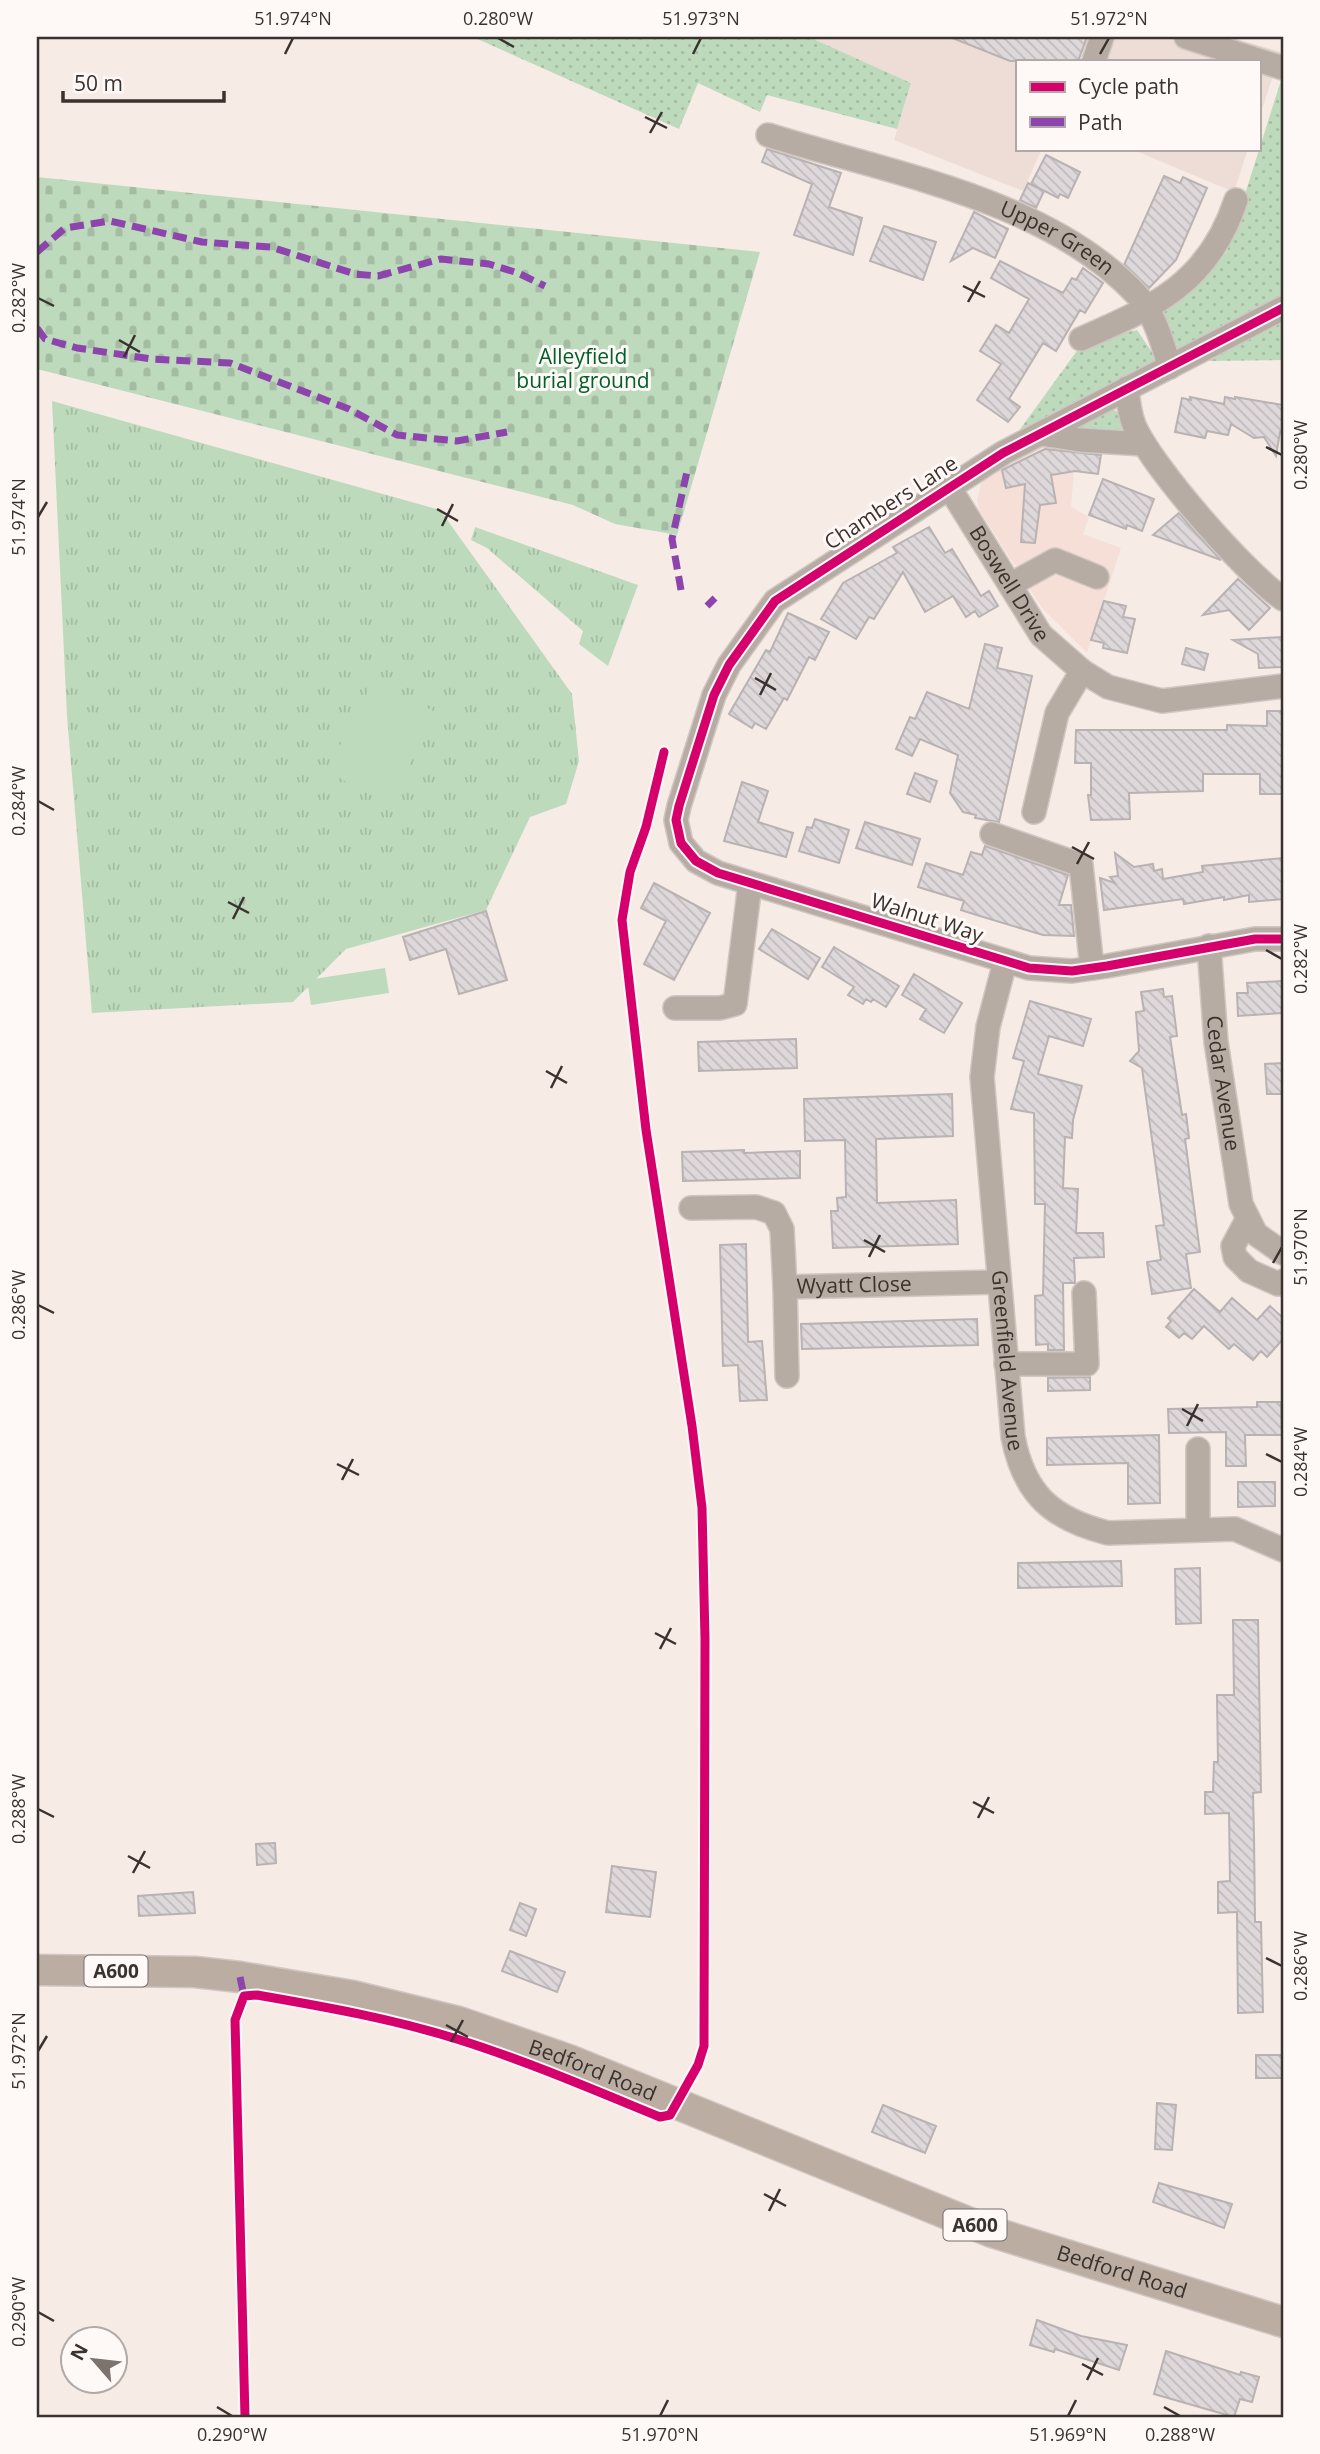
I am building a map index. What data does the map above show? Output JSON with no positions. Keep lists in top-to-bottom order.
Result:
{
  "streets": {
    "main road": ["A600", "Bedford Road"],
    "street": [
      "Upper Green",
      "Chambers Lane",
      "Boswell Drive",
      "Walnut Way",
      "Cedar Avenue",
      "Wyatt Close",
      "Greenfield Avenue"
    ]
  },
  "crossings": [
    ["Upper Green", "Chambers Lane"],
    ["Chambers Lane", "Boswell Drive"],
    ["Chambers Lane", "Walnut Way"],
    ["Walnut Way", "Cedar Avenue"],
    ["Walnut Way", "Greenfield Avenue"],
    ["Wyatt Close", "Greenfield Avenue"]
  ],
  "parks": ["Alleyfield burial ground"],
  "legend": ["Cycle path", "Path"],
  "scale_bar": "50 m",
  "north": "top left",
  "coordinates": [
    "51.974°N",
    "0.280°W",
    "51.973°N",
    "51.972°N",
    "0.282°W",
    "0.284°W",
    "51.970°N",
    "0.286°W",
    "0.288°W",
    "0.290°W",
    "51.969°N"
  ]
}
